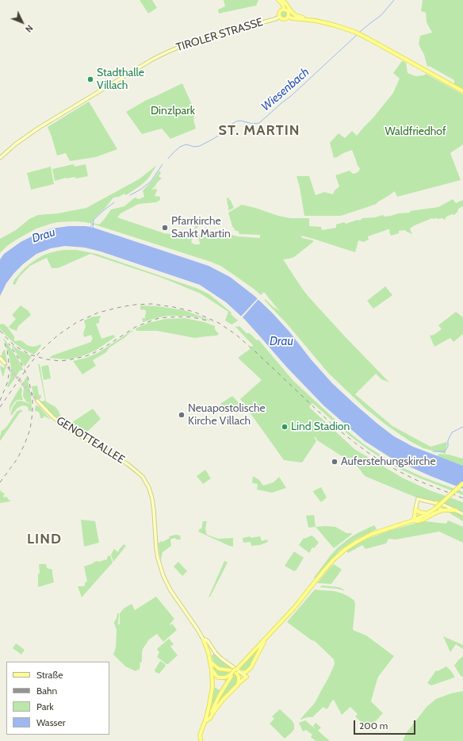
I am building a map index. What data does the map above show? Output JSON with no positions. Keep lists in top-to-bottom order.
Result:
{
  "streets": {
    "main road": ["TIROLER STRASSE", "GENOTTEALLEE"]
  },
  "districts": ["ST. MARTIN", "LIND"],
  "water": ["Wiesenbach", "Drau"],
  "parks": ["Dinzlpark", "Waldfriedhof"],
  "places": [
    "Stadthalle Villach",
    "Pfarrkirche Sankt Martin",
    "Neuapostolische Kirche Villach",
    "Lind Stadion",
    "Auferstehungskirche"
  ],
  "legend": [
    "Straße",
    "Bahn",
    "Park",
    "Wasser"
  ],
  "scale_bar": "200 m",
  "north": "bottom right"
}
